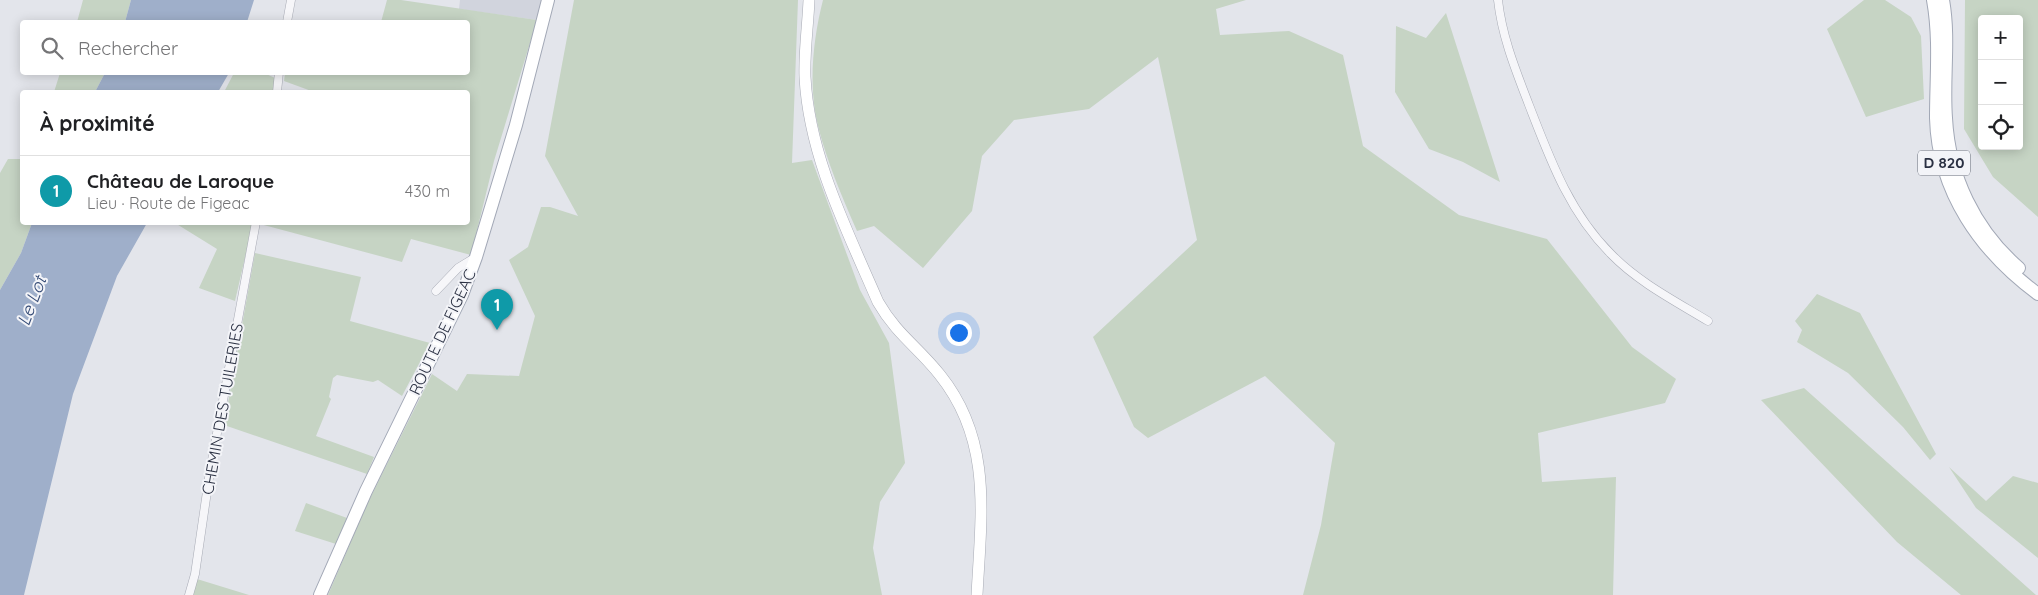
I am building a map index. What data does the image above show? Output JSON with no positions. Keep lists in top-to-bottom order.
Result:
{
  "streets": {
    "main road": ["D 820", "ROUTE DE FIGEAC"],
    "street": ["CHEMIN DES TUILERIES"]
  },
  "water": ["Le Lot"],
  "page": {
    "map_buttons": ["+", "−"],
    "search": "Rechercher",
    "heading": "À proximité",
    "list": [
      {
        "mark": "1",
        "name": "Château de Laroque",
        "note": "Lieu · Route de Figeac",
        "value": "430 m"
      }
    ],
    "pins": "1"
  }
}
